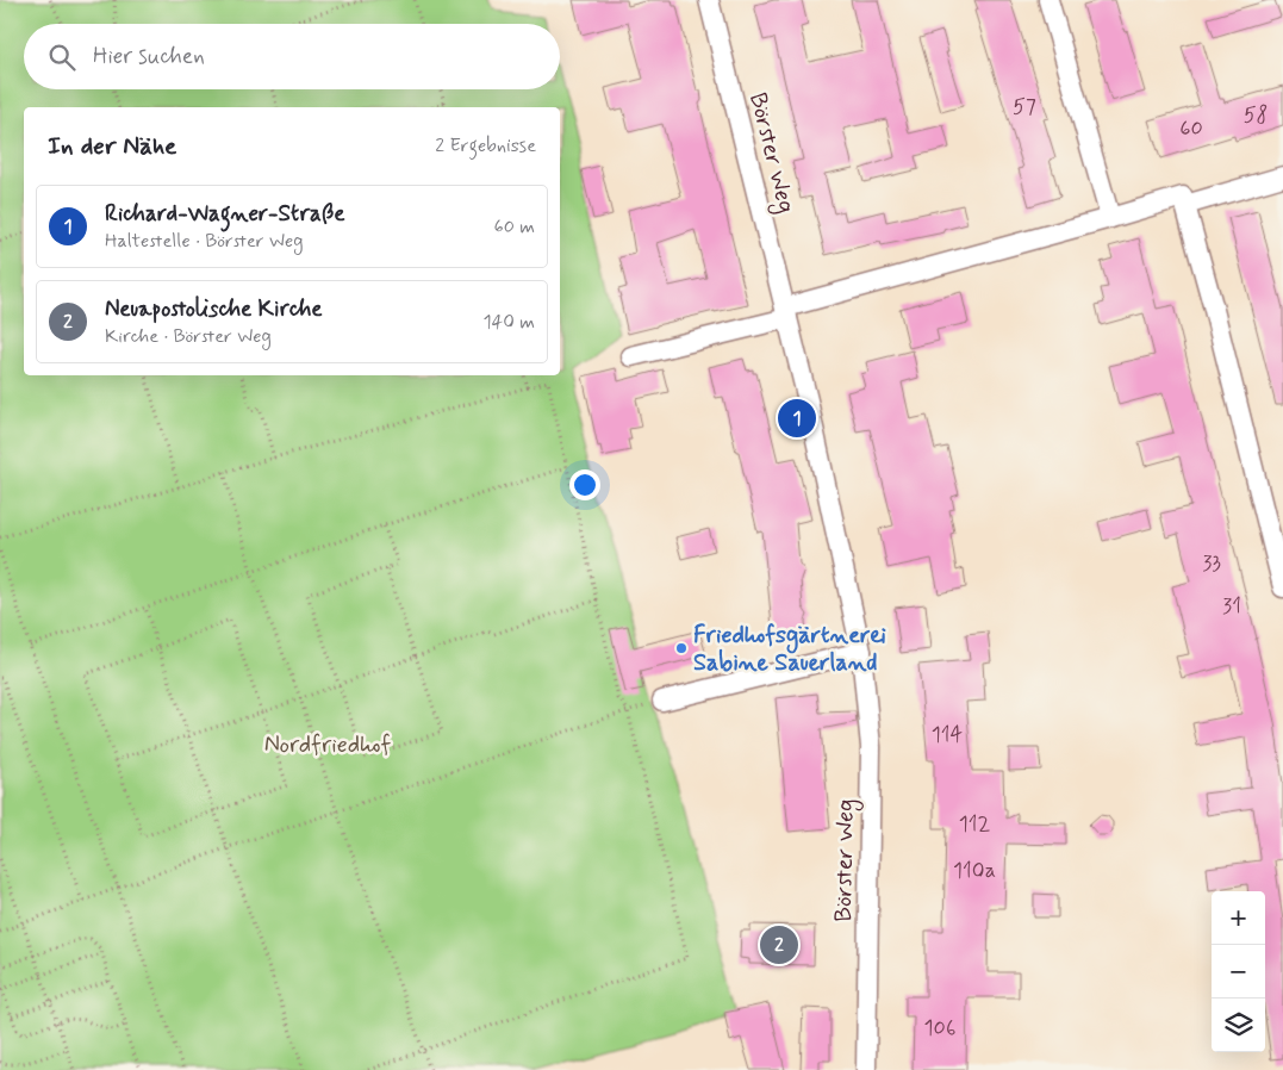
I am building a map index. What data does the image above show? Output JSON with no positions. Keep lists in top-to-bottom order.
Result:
{
  "streets": {
    "street": ["Börster Weg"]
  },
  "parks": ["Nordfriedhof"],
  "places": ["Friedhofsgärtnerei Sabine Sauerland"],
  "house_numbers": [
    "57",
    "58",
    "60",
    "33",
    "31",
    "114",
    "112",
    "110a",
    "106"
  ],
  "page": {
    "search": "Hier suchen",
    "heading": ["In der Nähe", "2 Ergebnisse"],
    "list": [
      {
        "mark": "1",
        "name": "Richard-Wagner-Straße",
        "note": "Haltestelle · Börster Weg",
        "value": "60 m"
      },
      {
        "mark": "2",
        "name": "Neuapostolische Kirche",
        "note": "Kirche · Börster Weg",
        "value": "140 m"
      }
    ],
    "pins": ["1", "2"],
    "map_buttons": ["+", "−"]
  }
}
